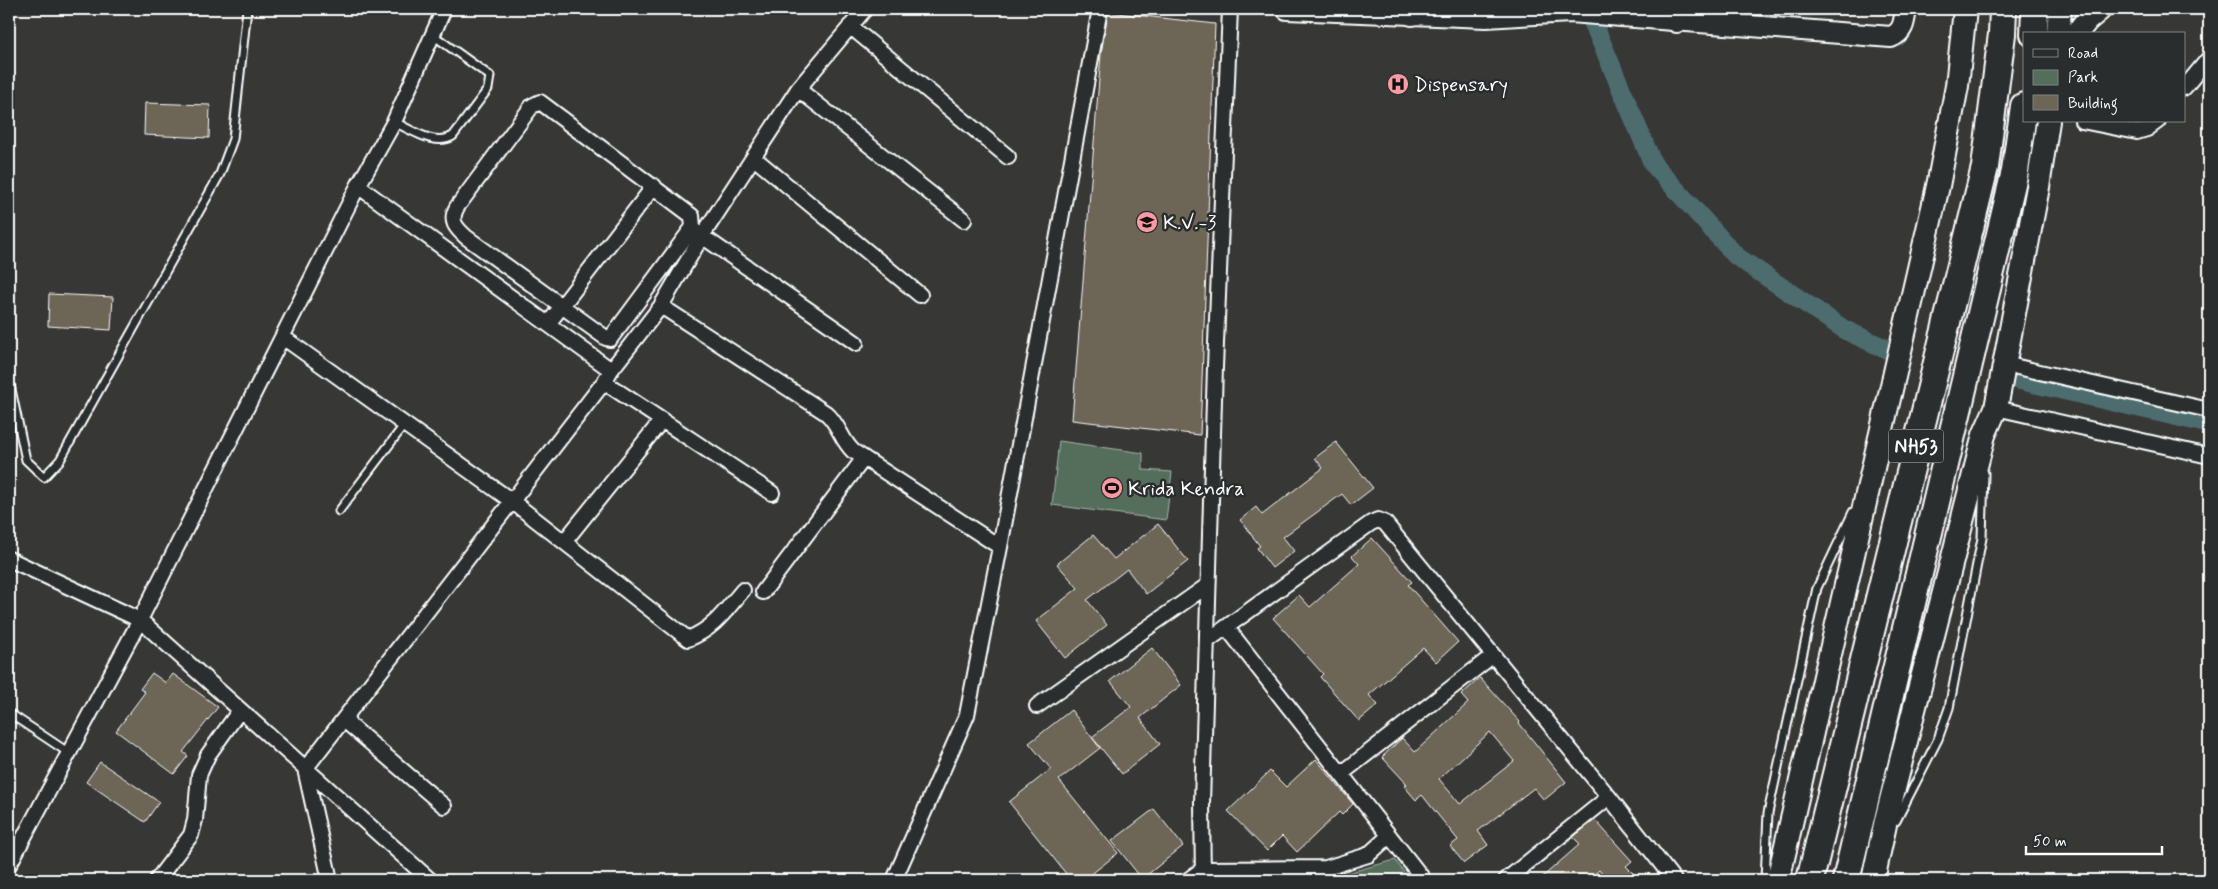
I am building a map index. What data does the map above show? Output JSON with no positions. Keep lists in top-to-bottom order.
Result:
{
  "streets": {
    "highway": ["NH53"]
  },
  "places": {
    "hospital": ["Dispensary"],
    "school or university": ["K.V.-3"],
    "sports": ["Krida Kendra"]
  },
  "legend": ["Road", "Park", "Building"],
  "scale_bar": "50 m"
}
